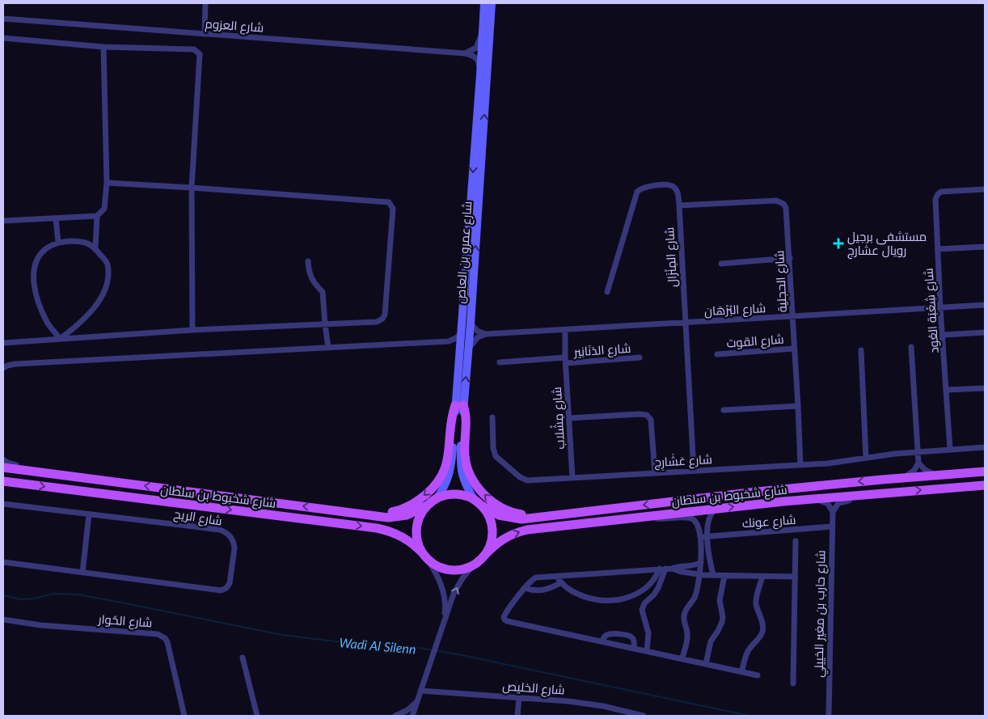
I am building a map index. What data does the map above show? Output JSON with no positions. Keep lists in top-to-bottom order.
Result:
{
  "streets": {
    "main road": ["شارع عمرو بن العاص", "شارع شخبوط بن سلطان"],
    "street": [
      "شارع العزوم",
      "شارع المِنْزَال",
      "شارع الحجلية",
      "شارع البُرْهَان",
      "شارع شِعْبَة العُود",
      "شارع القوت",
      "شارع الدَنَانِير",
      "شارع مِشْلاب",
      "شارع عَشَارِج",
      "شارع الريح",
      "شارع عونك",
      "شارع حارب بن مغير الخييلي",
      "شارع الحُوار",
      "شارع الخليص"
    ]
  },
  "crossings": [
    ["شارع عمرو بن العاص", "شارع شخبوط بن سلطان"],
    ["شارع المِنْزَال", "شارع الحجلية"],
    ["شارع المِنْزَال", "شارع البُرْهَان"],
    ["شارع المِنْزَال", "شارع عَشَارِج"],
    ["شارع الحجلية", "شارع البُرْهَان"],
    ["شارع الحجلية", "شارع القوت"],
    ["شارع الحجلية", "شارع عَشَارِج"],
    ["شارع البُرْهَان", "شارع شِعْبَة العُود"],
    ["شارع البُرْهَان", "شارع مِشْلاب"],
    ["شارع شِعْبَة العُود", "شارع عَشَارِج"],
    ["شارع الدَنَانِير", "شارع مِشْلاب"],
    ["شارع مِشْلاب", "شارع عَشَارِج"],
    ["شارع عونك", "شارع حارب بن مغير الخييلي"]
  ],
  "water": ["Wadi Al Silenn"],
  "places": {
    "health": ["مستشفى برجيل رويال عشارج"]
  }
}
